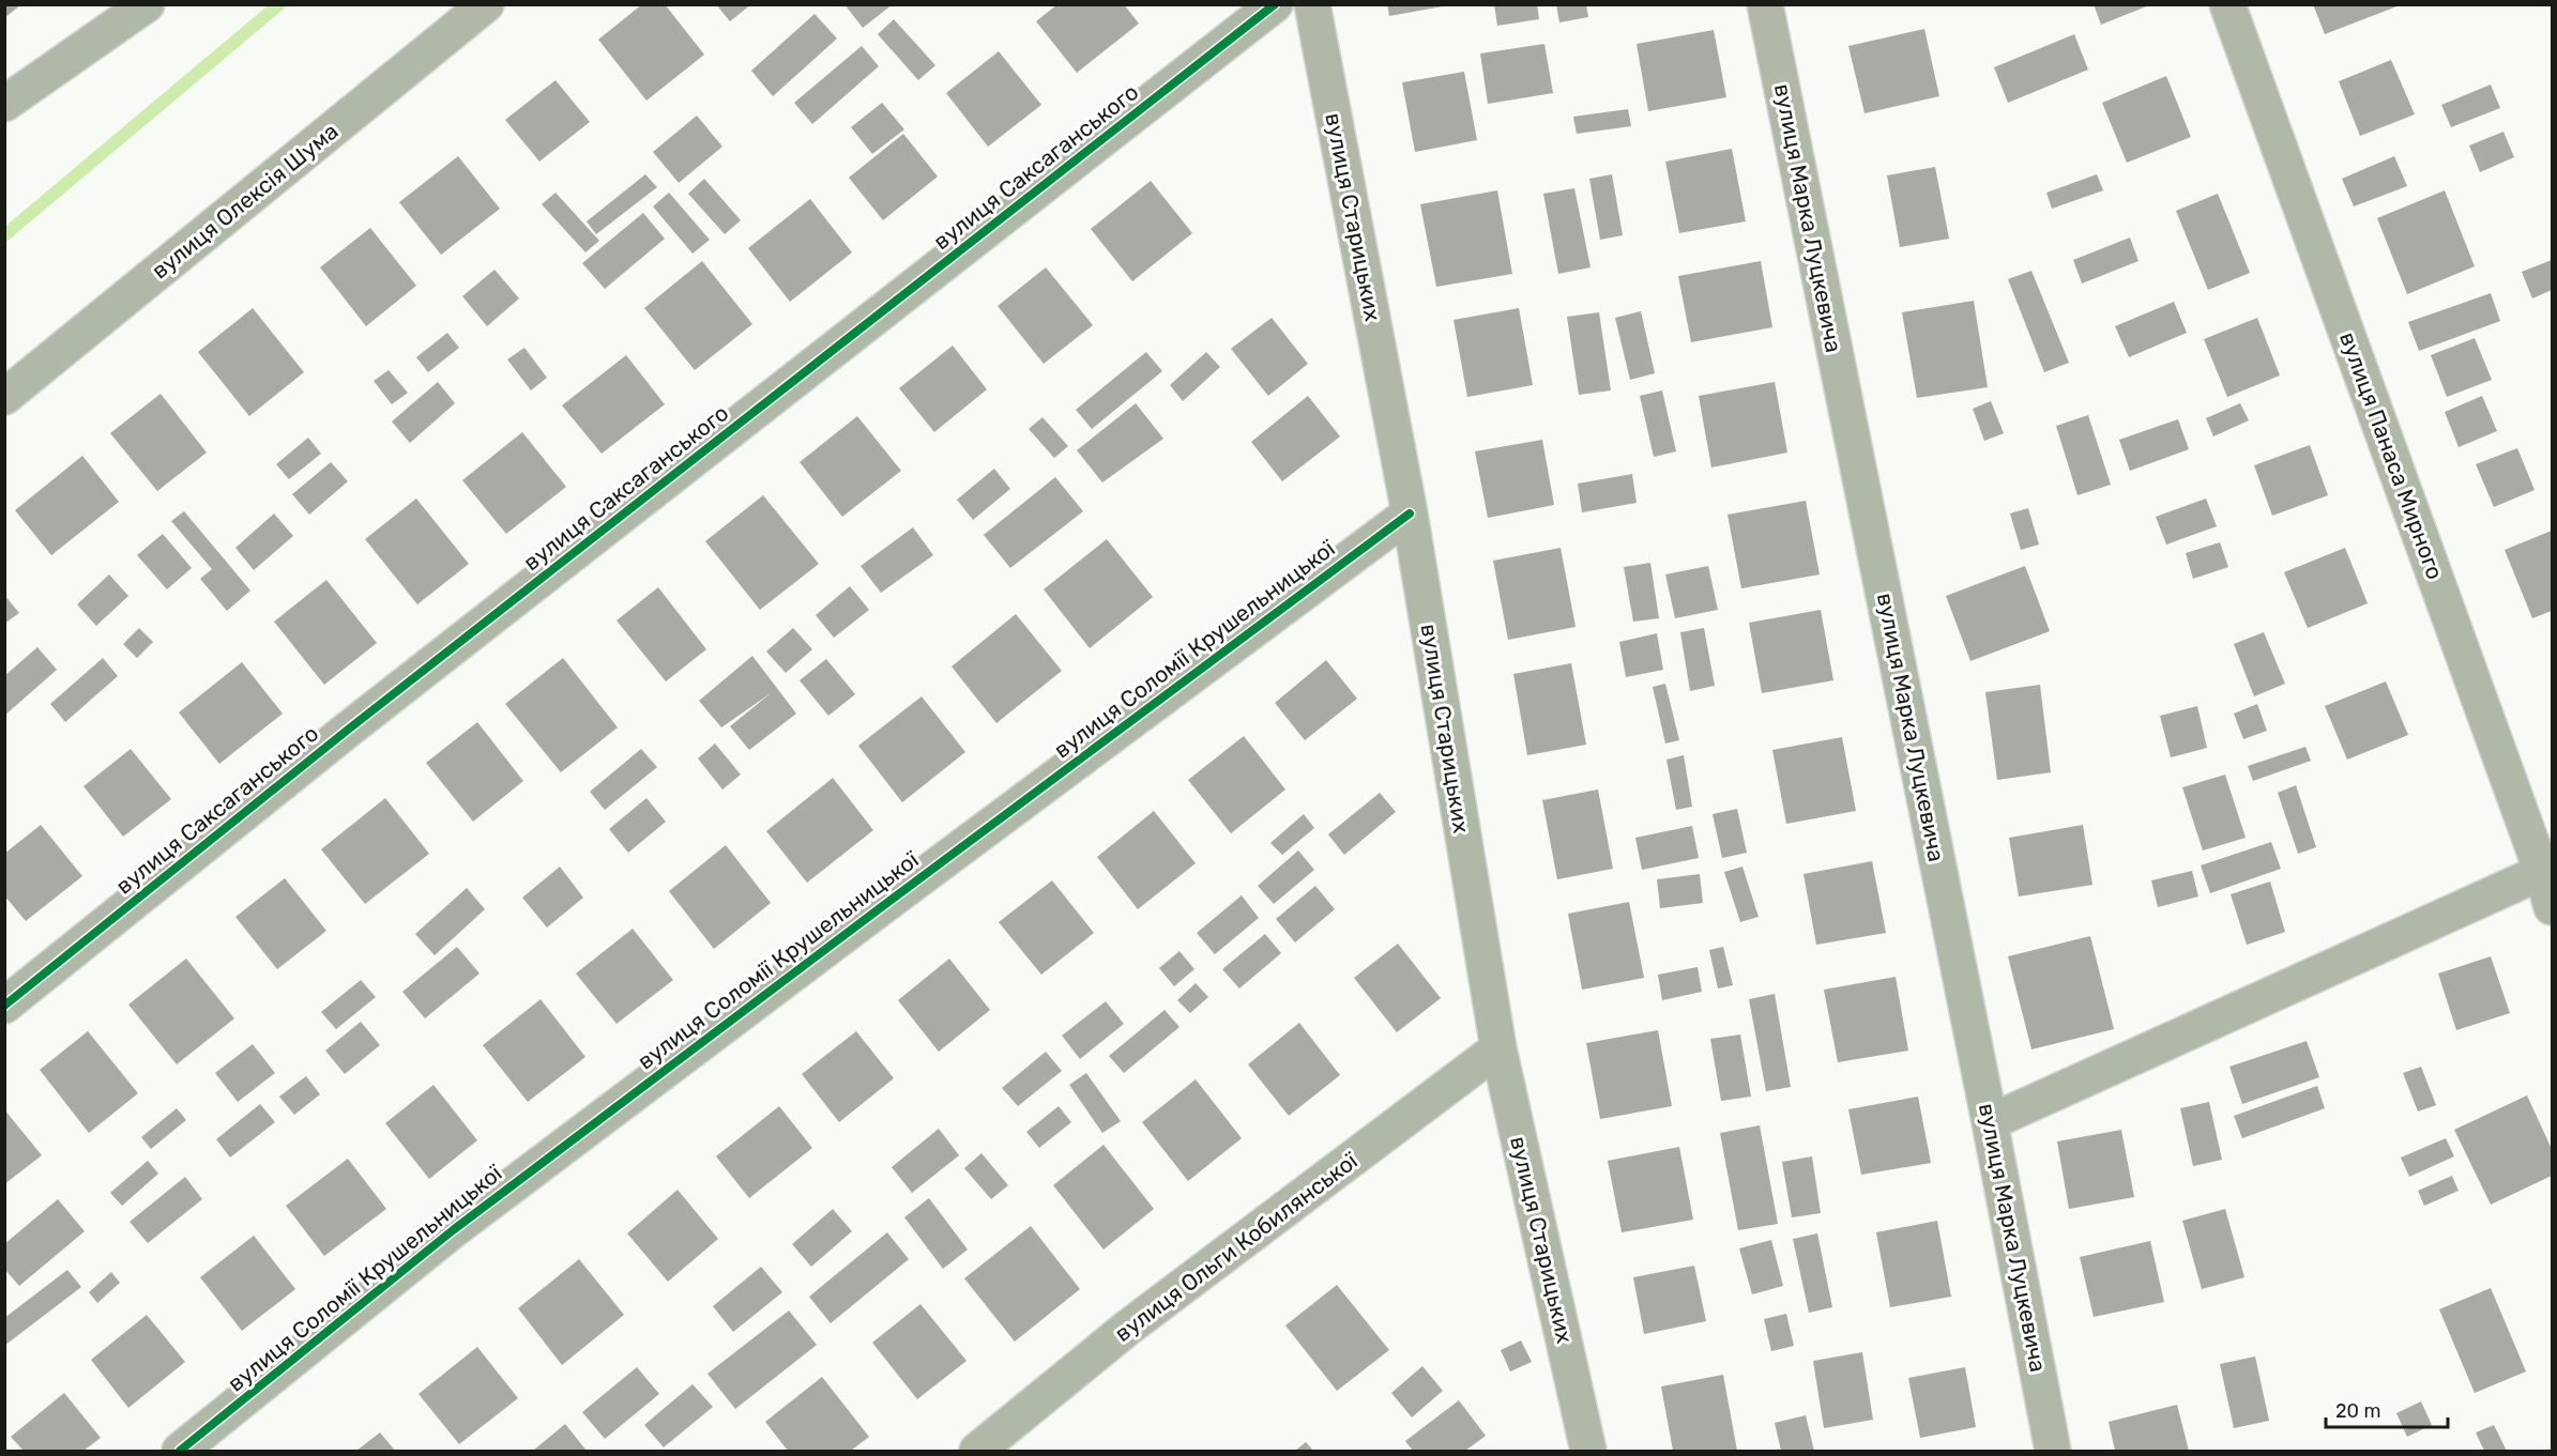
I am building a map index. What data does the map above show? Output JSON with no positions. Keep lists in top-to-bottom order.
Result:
{
  "streets": {
    "street": [
      "вулиця Саксаганського",
      "вулиця Олексія Шума",
      "вулиця Старицьких",
      "вулиця Марка Луцкевича",
      "вулиця Панаса Мирного",
      "вулиця Соломії Крушельницької",
      "вулиця Ольги Кобилянської"
    ]
  },
  "crossings": [
    ["вулиця Старицьких", "вулиця Соломії Крушельницької"],
    ["вулиця Старицьких", "вулиця Ольги Кобилянської"]
  ],
  "scale_bar": "20 m"
}
